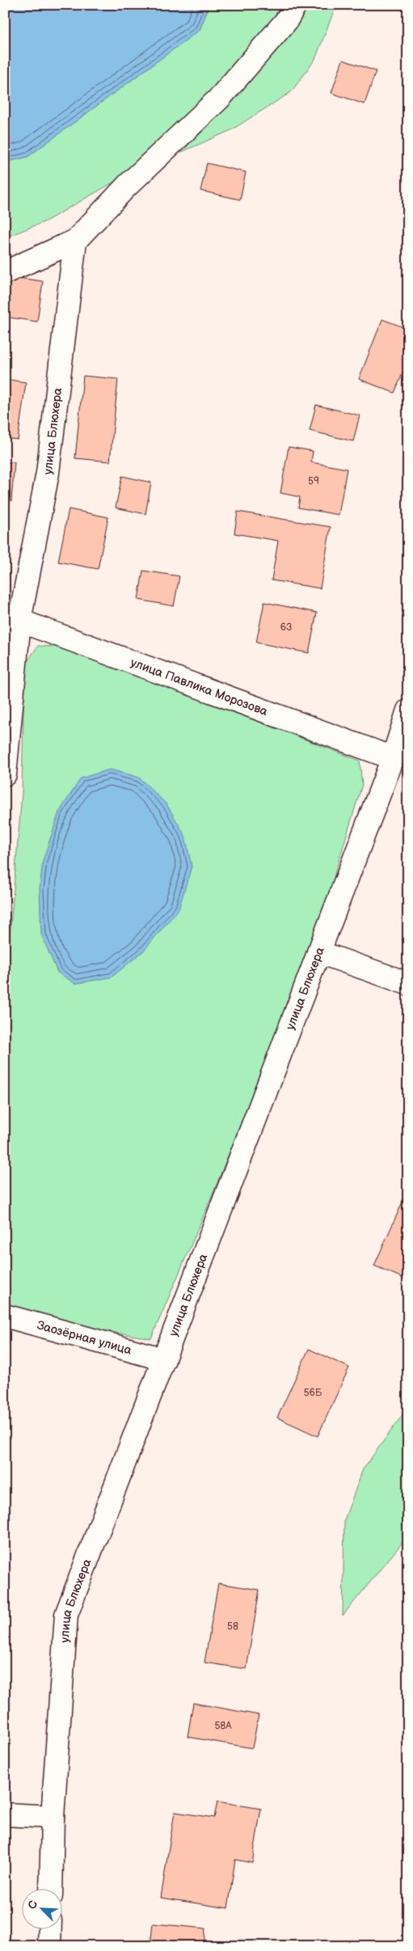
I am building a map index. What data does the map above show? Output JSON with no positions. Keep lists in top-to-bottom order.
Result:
{
  "streets": {
    "street": ["улица Блюхера", "улица Павлика Морозова", "Заозёрная улица"]
  },
  "crossings": [
    ["улица Блюхера", "улица Павлика Морозова"],
    ["улица Блюхера", "Заозёрная улица"]
  ],
  "house_numbers": [
    "59",
    "63",
    "56Б",
    "58",
    "58А"
  ],
  "north": "top left"
}
